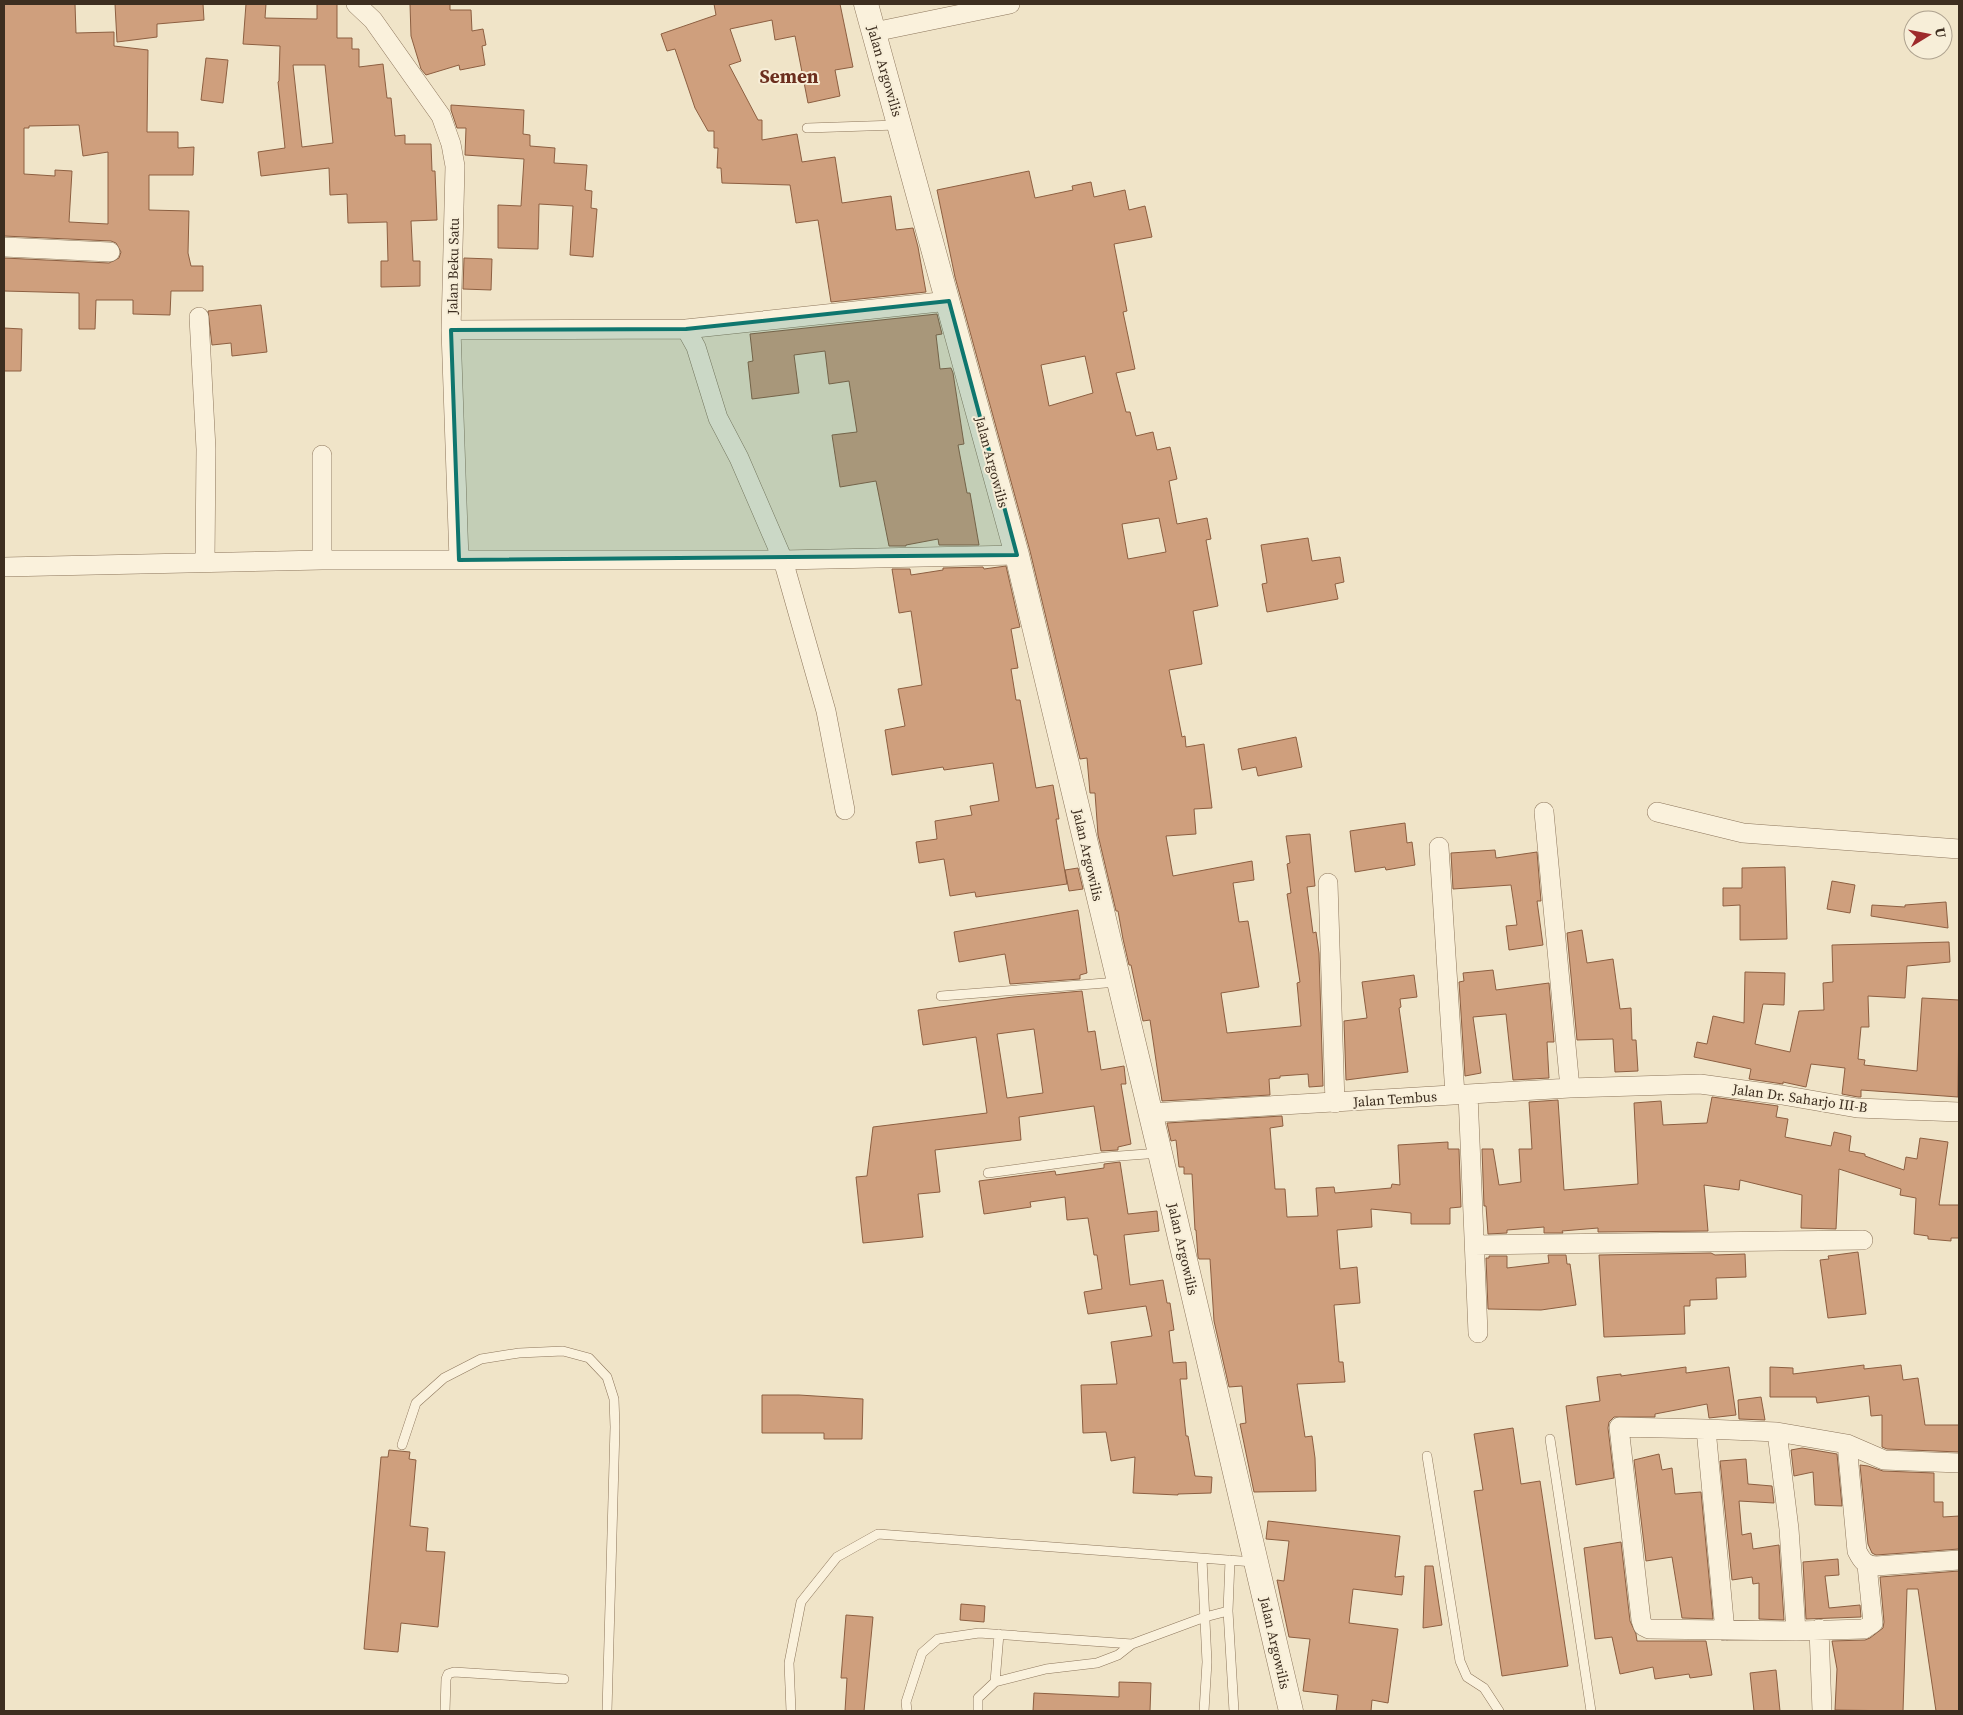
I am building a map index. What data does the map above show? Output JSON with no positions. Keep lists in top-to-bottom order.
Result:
{
  "streets": {
    "street": [
      "Jalan Argowilis",
      "Jalan Beku Satu",
      "Jalan Dr. Saharjo III-B",
      "Jalan Tembus"
    ]
  },
  "crossings": [
    ["Jalan Argowilis", "Jalan Tembus"],
    ["Jalan Dr. Saharjo III-B", "Jalan Tembus"]
  ],
  "districts": ["Semen"],
  "north": "right"
}
